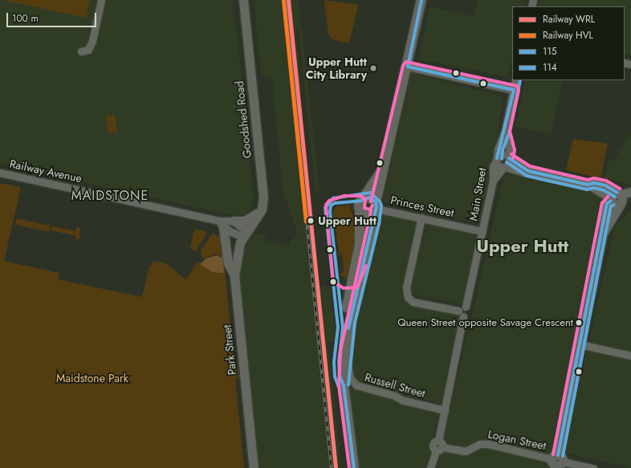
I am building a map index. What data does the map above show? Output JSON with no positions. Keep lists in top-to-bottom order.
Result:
{
  "streets": {
    "street": [
      "Goodshed Road",
      "Railway Avenue",
      "Main Street",
      "Princes Street",
      "Park Street",
      "Russell Street",
      "Logan Street"
    ]
  },
  "crossings": [
    ["Railway Avenue", "Park Street"],
    ["Main Street", "Princes Street"]
  ],
  "districts": ["MAIDSTONE", "Upper Hutt"],
  "parks": ["Maidstone Park"],
  "places": ["Upper Hutt City Library", "Upper Hutt", "Queen Street opposite Savage Crescent"],
  "lines": [
    "rail line WRL",
    "transit line 115",
    "rail line HVL",
    "transit line 114"
  ],
  "legend": [
    "Railway WRL",
    "Railway HVL",
    "115",
    "114"
  ],
  "scale_bar": "100 m"
}
